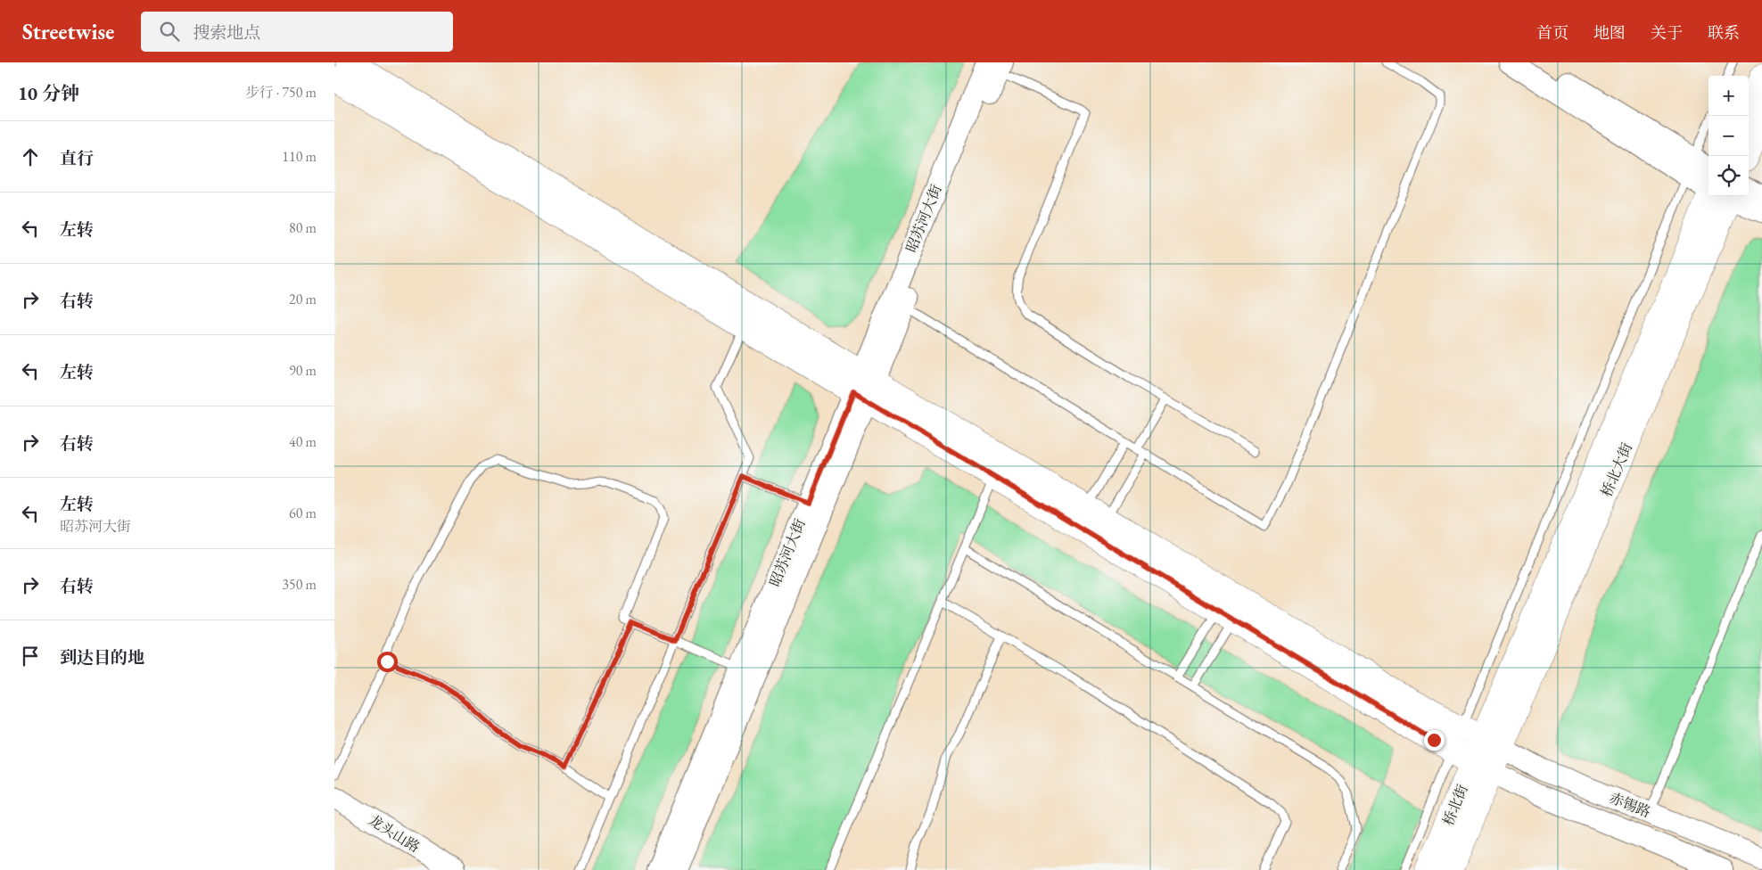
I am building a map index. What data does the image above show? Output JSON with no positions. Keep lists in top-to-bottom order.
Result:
{
  "streets": {
    "main road": ["桥北大街", "桥北街"],
    "street": ["昭苏河大街", "赤锡路", "龙头山路"]
  },
  "crossings": [
    ["桥北大街", "桥北街"],
    ["桥北大街", "赤锡路"],
    ["桥北街", "赤锡路"]
  ],
  "page": {
    "header": "Streetwise",
    "search": "搜索地点",
    "nav": [
      "首页",
      "地图",
      "关于",
      "联系"
    ],
    "heading": ["10 分钟", "步行 · 750 m"],
    "map_buttons": ["+", "−"],
    "list": [
      ["直行", "110 m"],
      ["左转", "80 m"],
      ["右转", "20 m"],
      ["左转", "90 m"],
      ["右转", "40 m"],
      ["左转", "昭苏河大街", "60 m"],
      ["右转", "350 m"],
      "到达目的地"
    ]
  }
}
